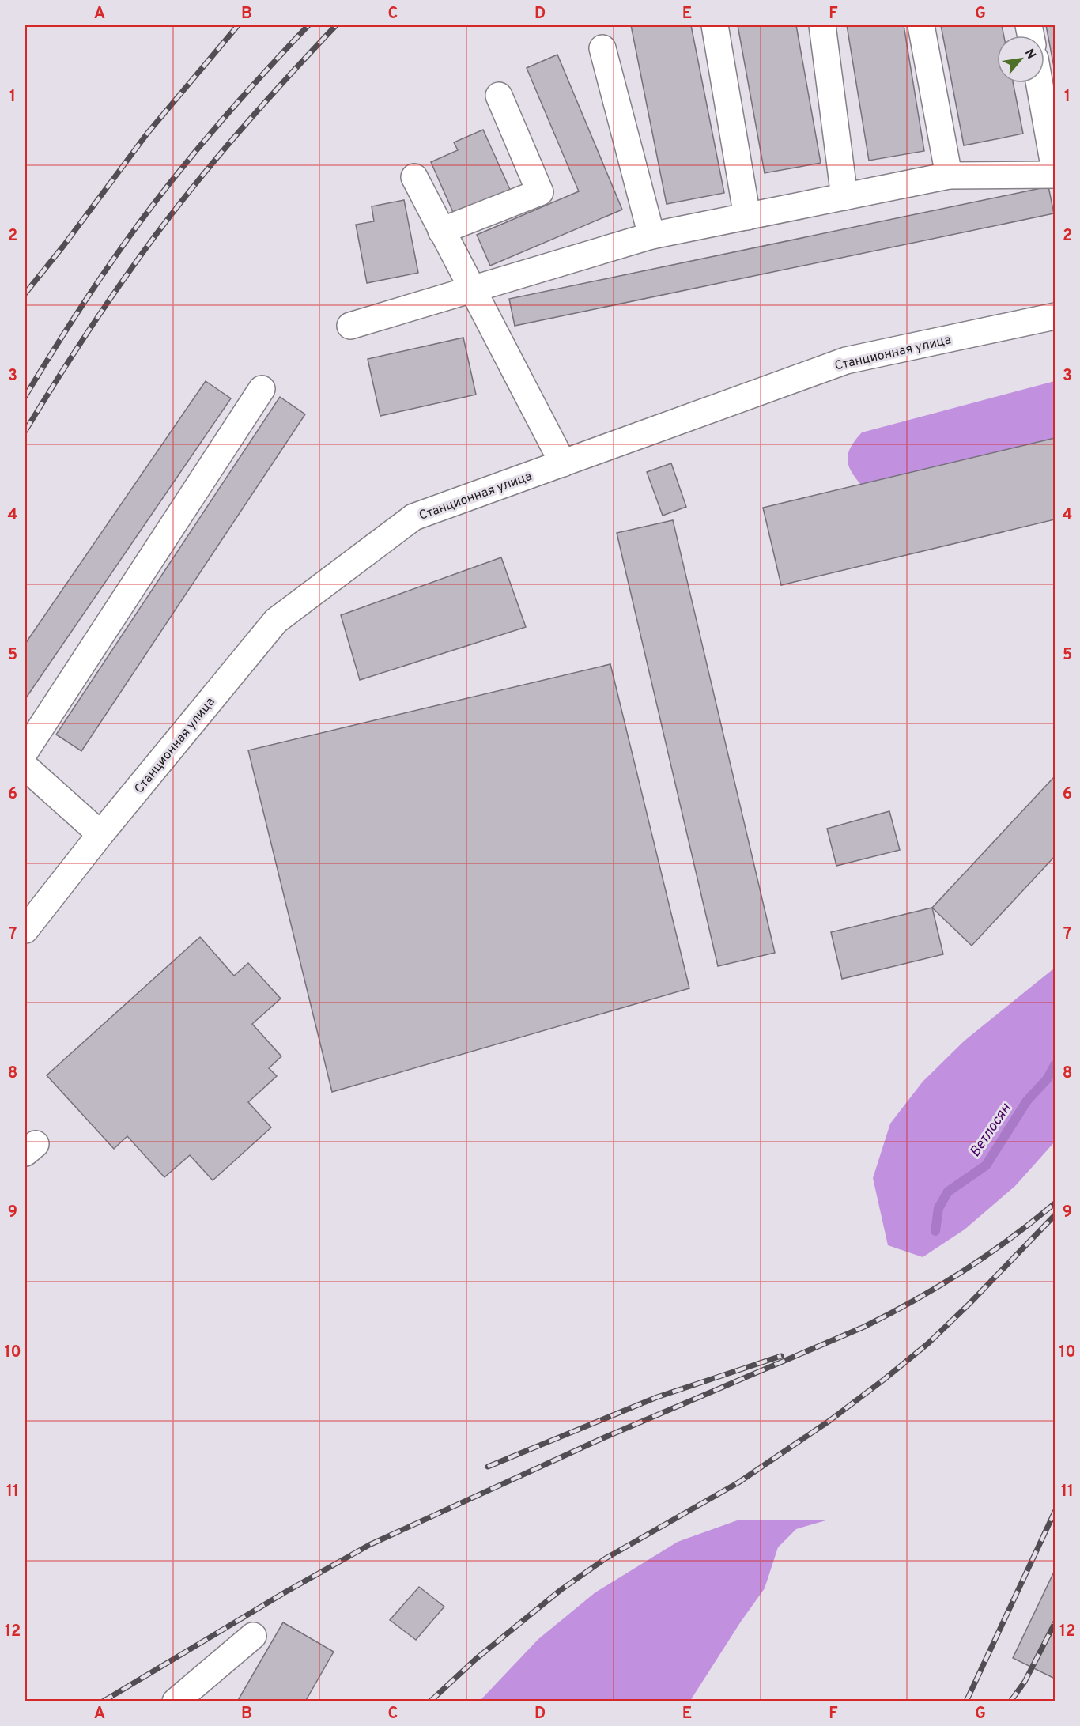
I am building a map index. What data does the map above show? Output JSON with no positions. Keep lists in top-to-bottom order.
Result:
{
  "streets": {
    "street": ["Станционная улица"]
  },
  "water": ["Ветлосян"],
  "north": "top right",
  "grid": {
    "columns": [
      "A",
      "B",
      "C",
      "D",
      "E",
      "F",
      "G"
    ],
    "rows": [
      "1",
      "2",
      "3",
      "4",
      "5",
      "6",
      "7",
      "8",
      "9",
      "10",
      "11",
      "12"
    ]
  }
}
